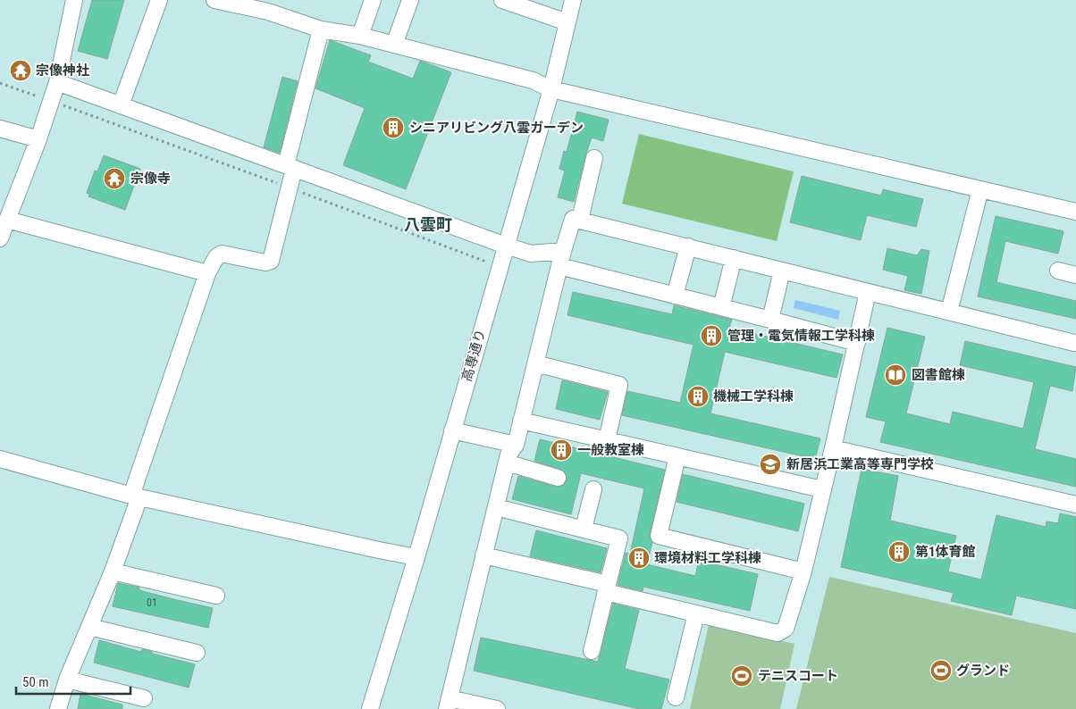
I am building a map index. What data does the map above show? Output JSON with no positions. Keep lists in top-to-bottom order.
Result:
{
  "streets": {
    "street": ["高専通り"]
  },
  "districts": ["八雲町"],
  "places": {
    "temple": ["宗像神社", "宗像寺"],
    "building": [
      "シニアリビング八雲ガーデン",
      "管理・電気情報工学科棟",
      "機械工学科棟",
      "一般教室棟",
      "第1体育館",
      "環境材料工学科棟"
    ],
    "library": ["図書館棟"],
    "school or university": ["新居浜工業高等専門学校"],
    "sports": ["グランド", "テニスコート"]
  },
  "house_numbers": ["01"],
  "scale_bar": "50 m"
}
